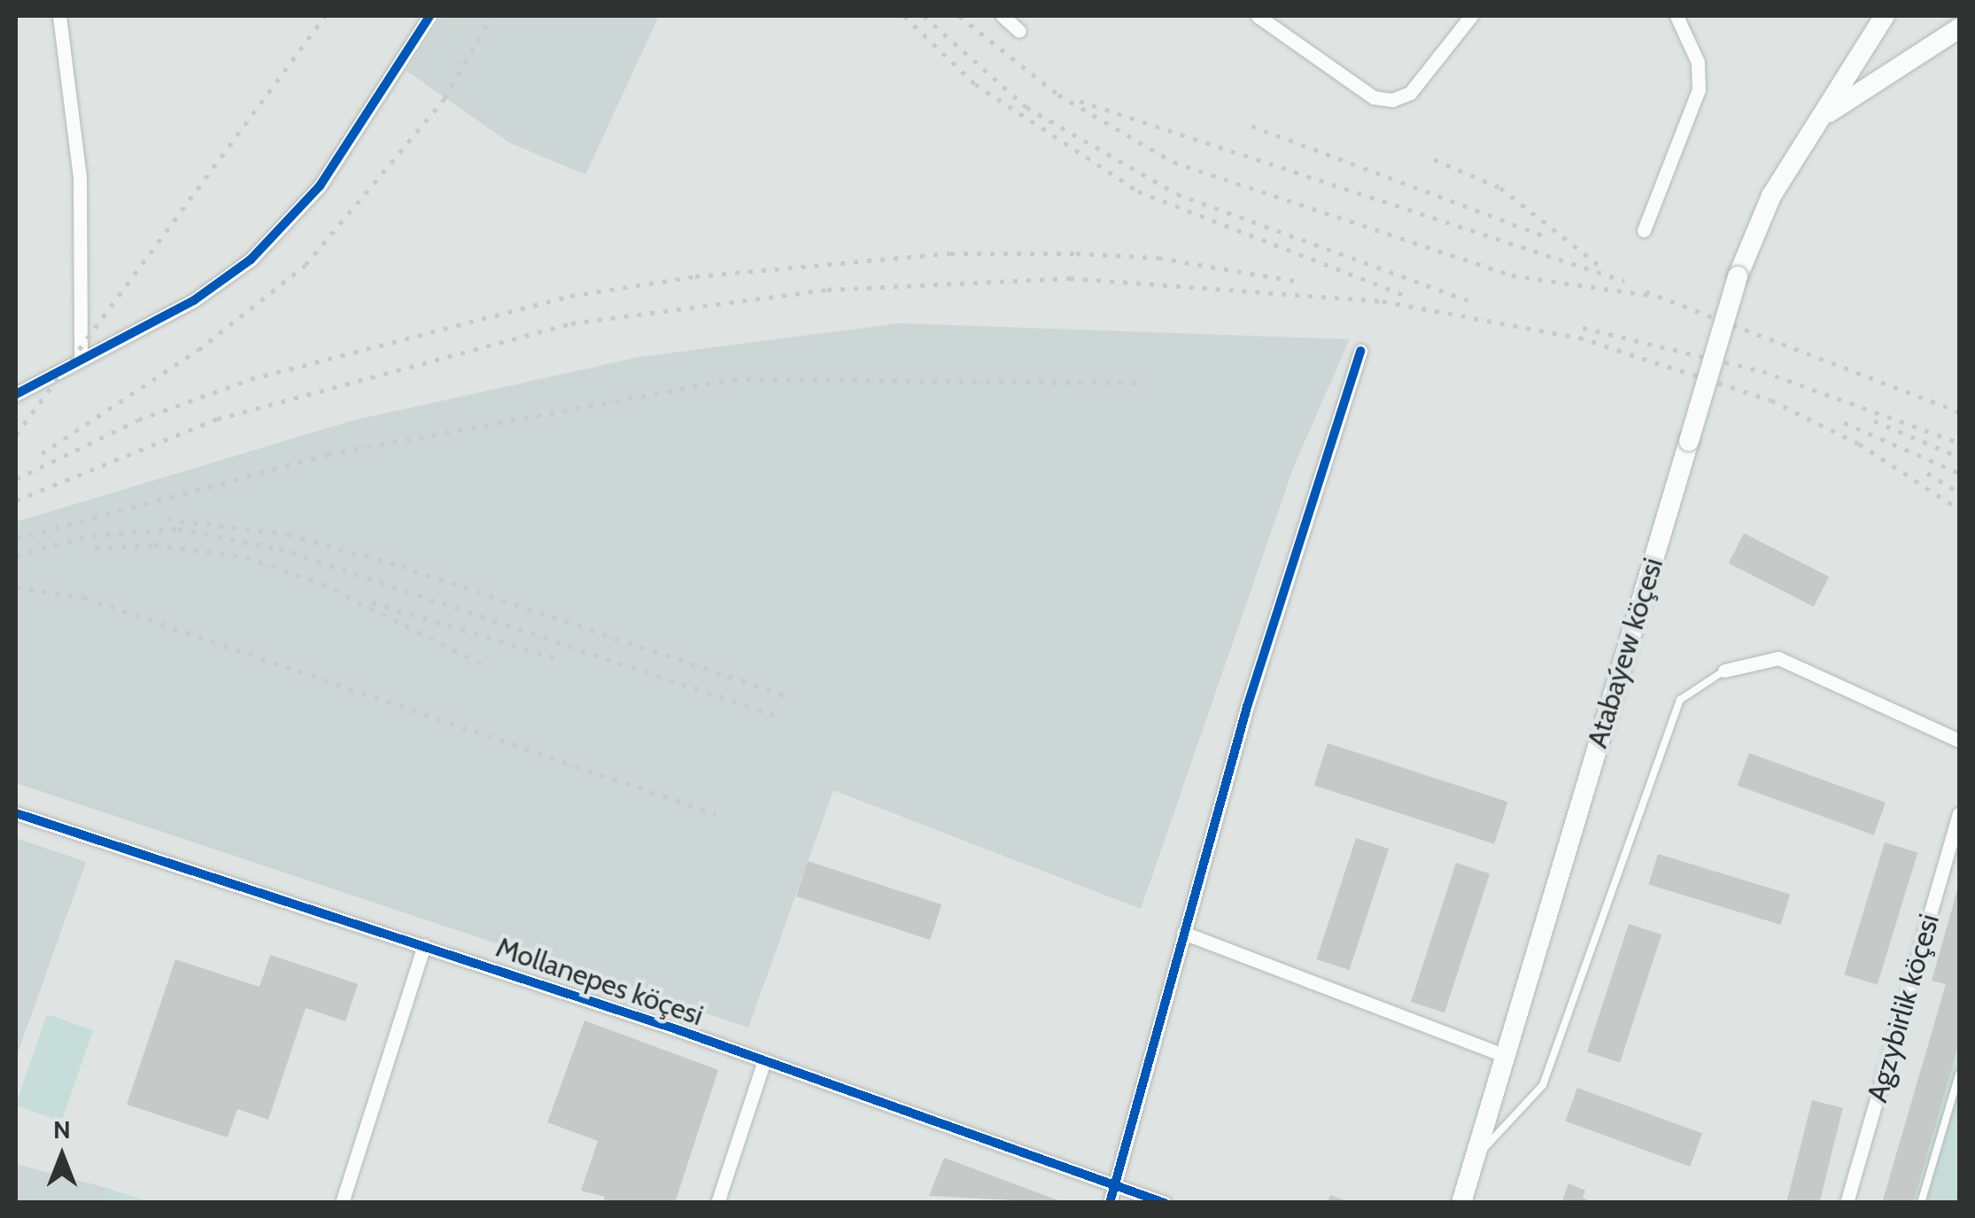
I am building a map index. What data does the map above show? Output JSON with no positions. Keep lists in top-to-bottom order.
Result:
{
  "streets": {
    "main road": ["Atabaýew köçesi"],
    "street": ["Mollanepes köçesi", "Agzybirlik köçesi"]
  },
  "north": "top"
}
